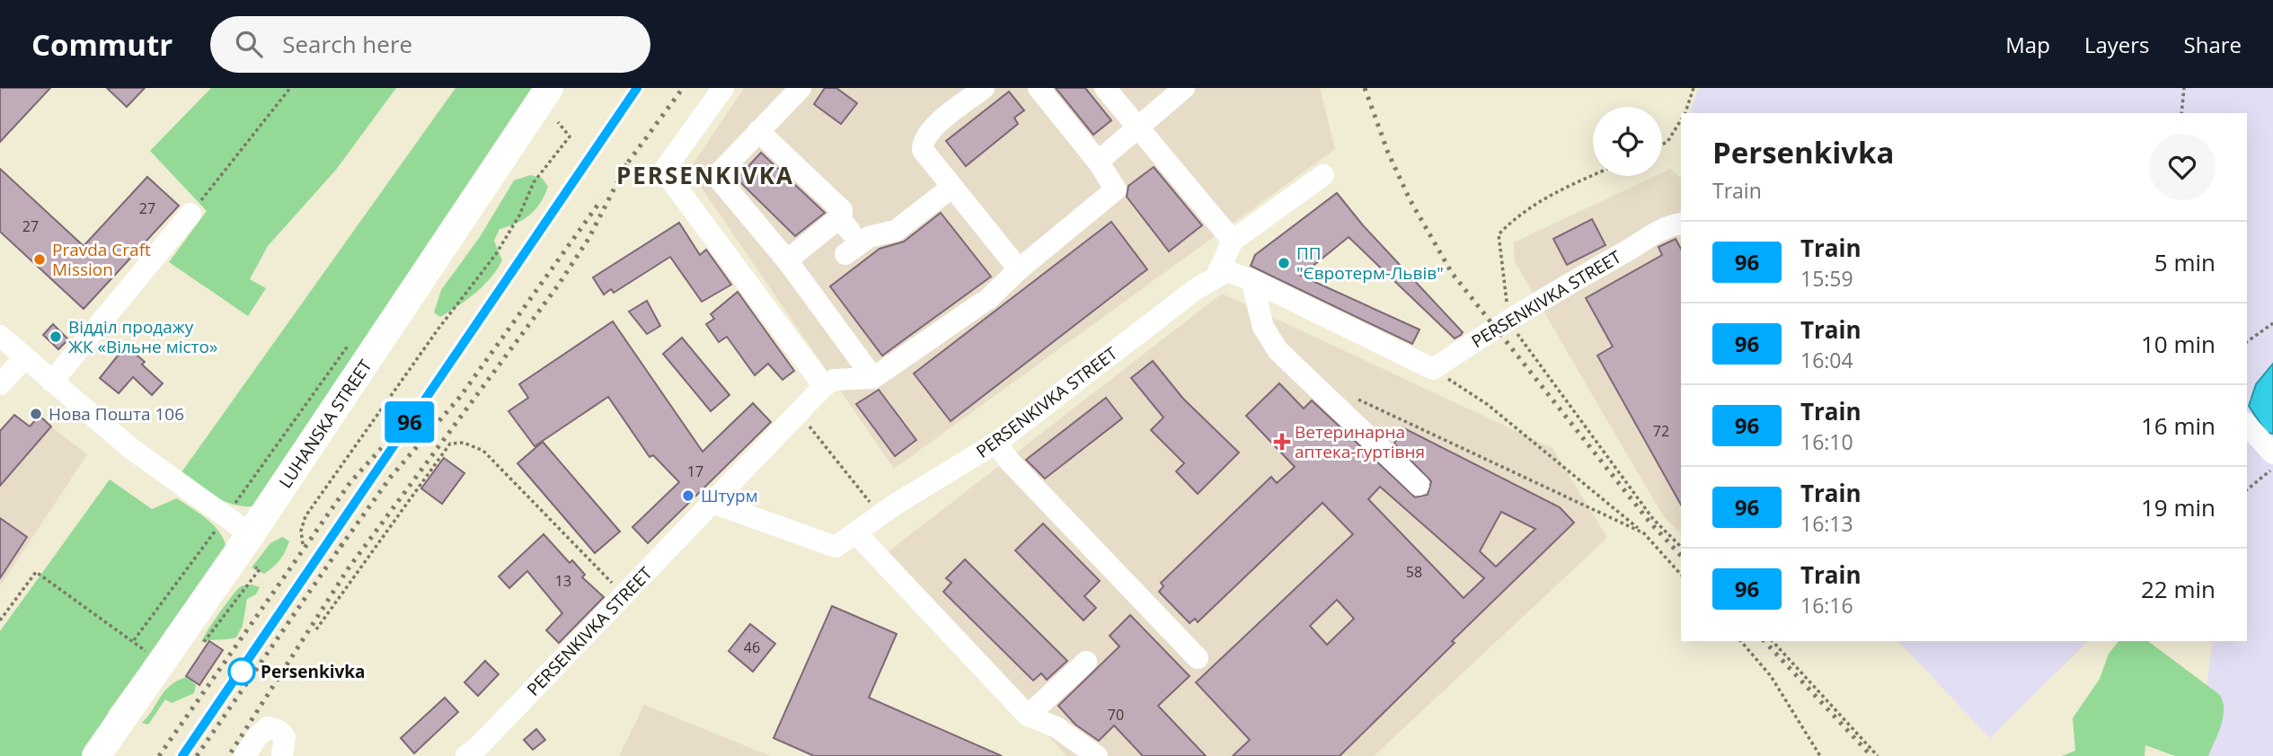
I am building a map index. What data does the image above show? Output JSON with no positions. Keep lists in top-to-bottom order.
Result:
{
  "streets": {
    "main road": ["LUHANSKA STREET"],
    "street": ["PERSENKIVKA STREET"]
  },
  "districts": ["PERSENKIVKA"],
  "places": {
    "other": [
      "Pravda Craft Mission",
      "ПП \"Євротерм-Львів\"",
      "Відділ продажу ЖК «Вільне місто»",
      "Нова Пошта 106",
      "Штурм",
      "Persenkivka"
    ],
    "health": ["Ветеринарна аптека-гуртівня"]
  },
  "house_numbers": [
    "27",
    "27",
    "72",
    "17",
    "58",
    "13",
    "46",
    "70"
  ],
  "page": {
    "header": "Commutr",
    "search": "Search here",
    "nav": ["Map", "Layers", "Share"],
    "on_map": "96",
    "heading": ["Persenkivka", "Train"],
    "list": [
      {
        "mark": "96",
        "name": "Train",
        "note": "15:59",
        "value": "5 min"
      },
      {
        "mark": "96",
        "name": "Train",
        "note": "16:04",
        "value": "10 min"
      },
      {
        "mark": "96",
        "name": "Train",
        "note": "16:10",
        "value": "16 min"
      },
      {
        "mark": "96",
        "name": "Train",
        "note": "16:13",
        "value": "19 min"
      },
      {
        "mark": "96",
        "name": "Train",
        "note": "16:16",
        "value": "22 min"
      }
    ]
  }
}
